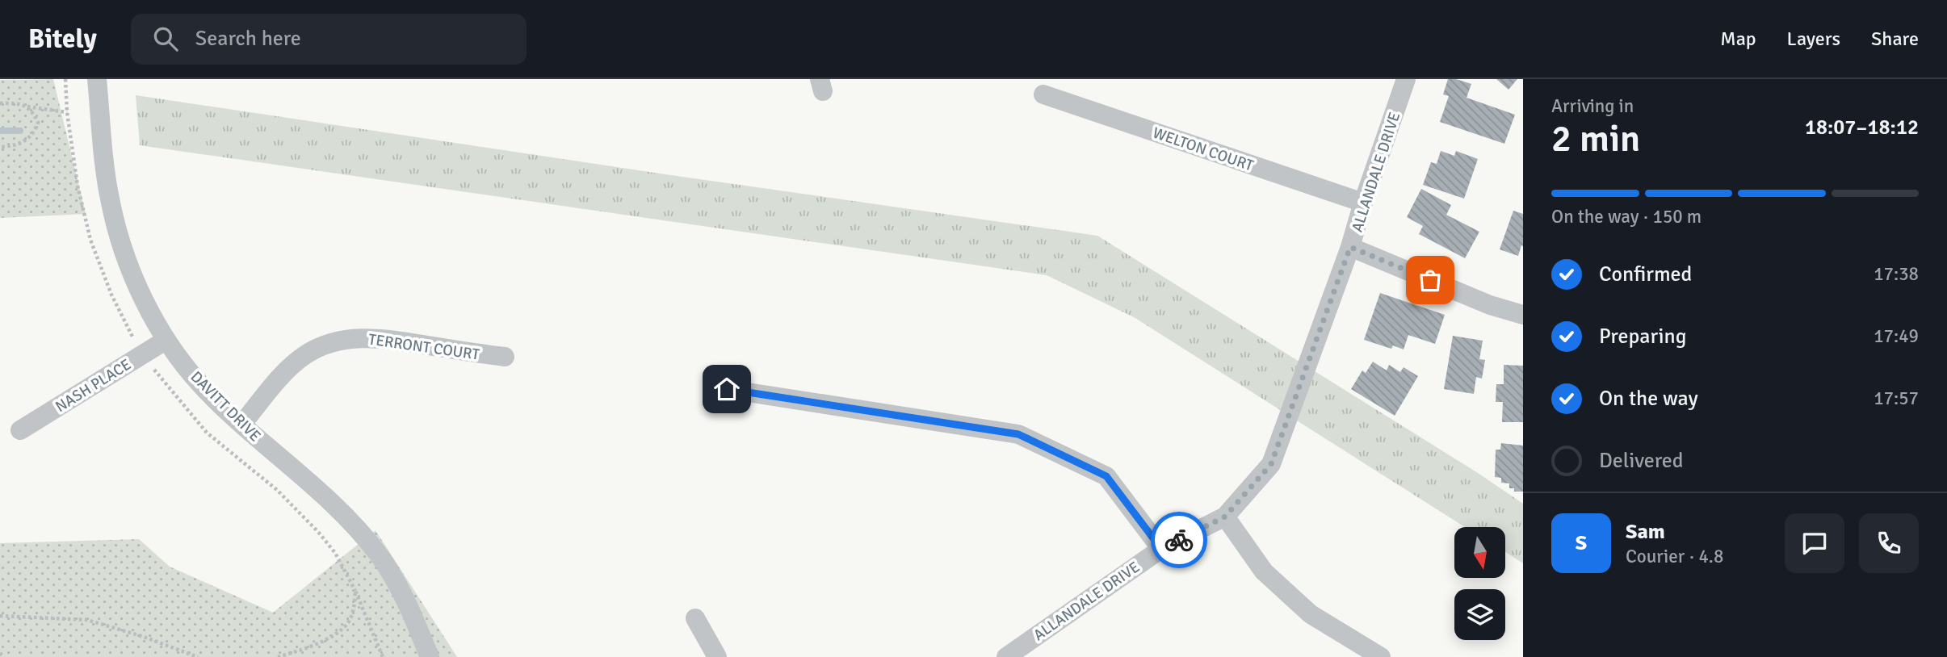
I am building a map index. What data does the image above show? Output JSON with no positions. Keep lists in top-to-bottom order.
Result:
{
  "streets": {
    "street": [
      "WELTON COURT",
      "ALLANDALE DRIVE",
      "TERRONT COURT",
      "NASH PLACE",
      "DAVITT DRIVE"
    ]
  },
  "crossings": [
    ["WELTON COURT", "ALLANDALE DRIVE"],
    ["TERRONT COURT", "DAVITT DRIVE"],
    ["NASH PLACE", "DAVITT DRIVE"]
  ],
  "north": "bottom",
  "page": {
    "header": "Bitely",
    "search": "Search here",
    "nav": ["Map", "Layers", "Share"],
    "heading": ["2 min", "Arriving in", "18:07–18:12"],
    "panel": ["Sam", "Courier · 4.8"],
    "bar": "On the way · 150 m",
    "list": [
      ["Confirmed", "17:38"],
      ["Preparing", "17:49"],
      ["On the way", "17:57"],
      "Delivered"
    ],
    "round": "S"
  }
}
